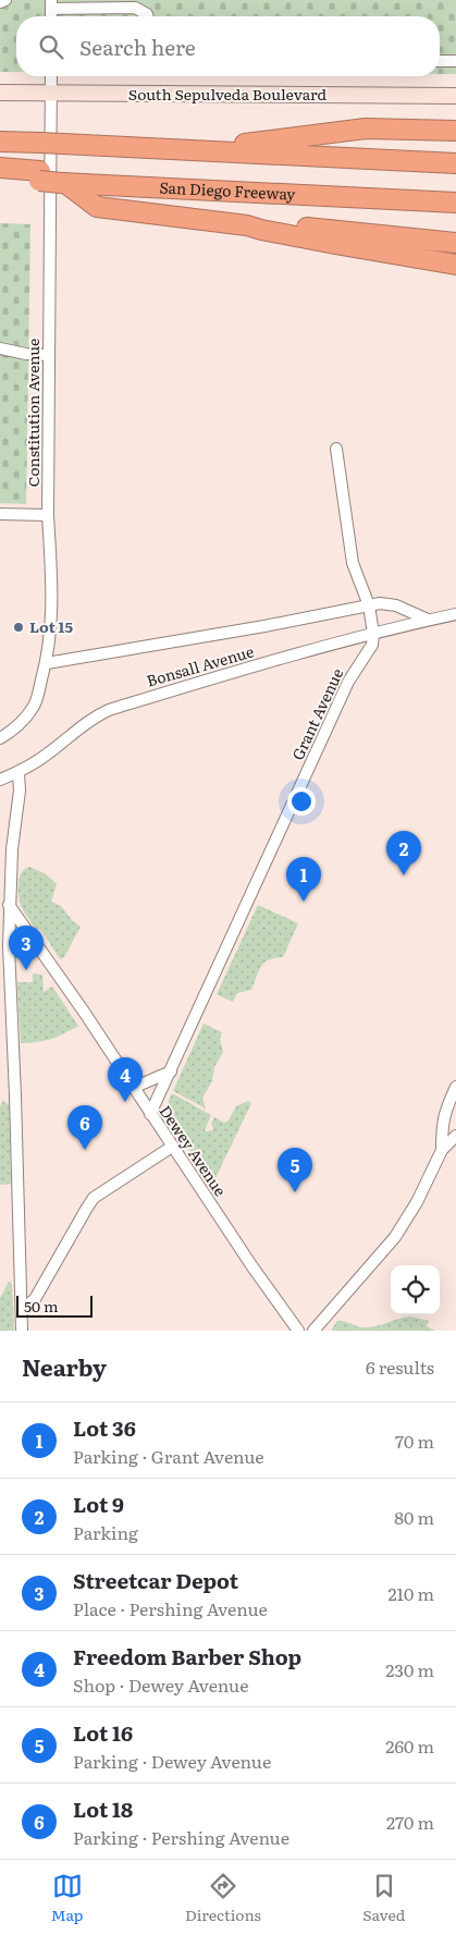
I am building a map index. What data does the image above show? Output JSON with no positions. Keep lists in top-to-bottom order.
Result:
{
  "streets": {
    "highway": ["San Diego Freeway"],
    "main road": ["South Sepulveda Boulevard"],
    "street": [
      "Constitution Avenue",
      "Bonsall Avenue",
      "Grant Avenue",
      "Dewey Avenue"
    ]
  },
  "crossings": [
    ["South Sepulveda Boulevard", "Constitution Avenue"],
    ["Constitution Avenue", "Bonsall Avenue"],
    ["Bonsall Avenue", "Grant Avenue"],
    ["Grant Avenue", "Dewey Avenue"]
  ],
  "places": ["Lot 15"],
  "scale_bar": "50 m",
  "page": {
    "search": "Search here",
    "pins": [
      "2",
      "1",
      "3",
      "4",
      "6",
      "5"
    ],
    "scale": "50 m",
    "heading": ["Nearby", "6 results"],
    "list": [
      {
        "mark": "1",
        "name": "Lot 36",
        "note": "Parking · Grant Avenue",
        "value": "70 m"
      },
      {
        "mark": "2",
        "name": "Lot 9",
        "note": "Parking",
        "value": "80 m"
      },
      {
        "mark": "3",
        "name": "Streetcar Depot",
        "note": "Place · Pershing Avenue",
        "value": "210 m"
      },
      {
        "mark": "4",
        "name": "Freedom Barber Shop",
        "note": "Shop · Dewey Avenue",
        "value": "230 m"
      },
      {
        "mark": "5",
        "name": "Lot 16",
        "note": "Parking · Dewey Avenue",
        "value": "260 m"
      },
      {
        "mark": "6",
        "name": "Lot 18",
        "note": "Parking · Pershing Avenue",
        "value": "270 m"
      }
    ],
    "nav": ["Map", "Directions", "Saved"]
  }
}
